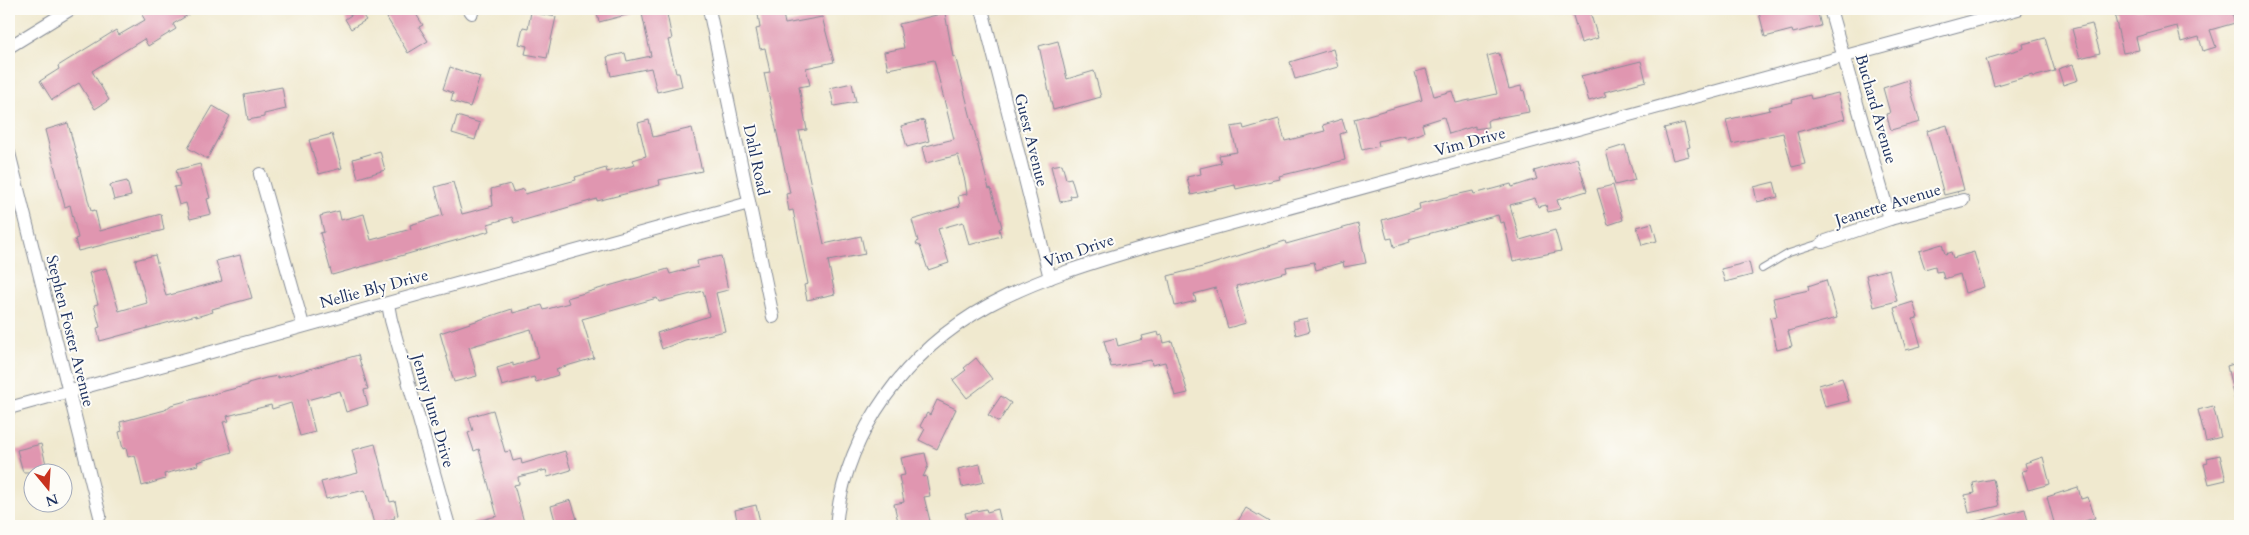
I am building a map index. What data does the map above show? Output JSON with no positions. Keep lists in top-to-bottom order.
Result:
{
  "streets": {
    "street": [
      "Buchard Avenue",
      "Guest Avenue",
      "Vim Drive",
      "Dahl Road",
      "Jeanette Avenue",
      "Nellie Bly Drive",
      "Stephen Foster Avenue",
      "Jenny June Drive"
    ]
  },
  "crossings": [
    ["Buchard Avenue", "Vim Drive"],
    ["Buchard Avenue", "Jeanette Avenue"],
    ["Guest Avenue", "Vim Drive"],
    ["Dahl Road", "Nellie Bly Drive"],
    ["Nellie Bly Drive", "Stephen Foster Avenue"],
    ["Nellie Bly Drive", "Jenny June Drive"]
  ],
  "north": "bottom"
}
